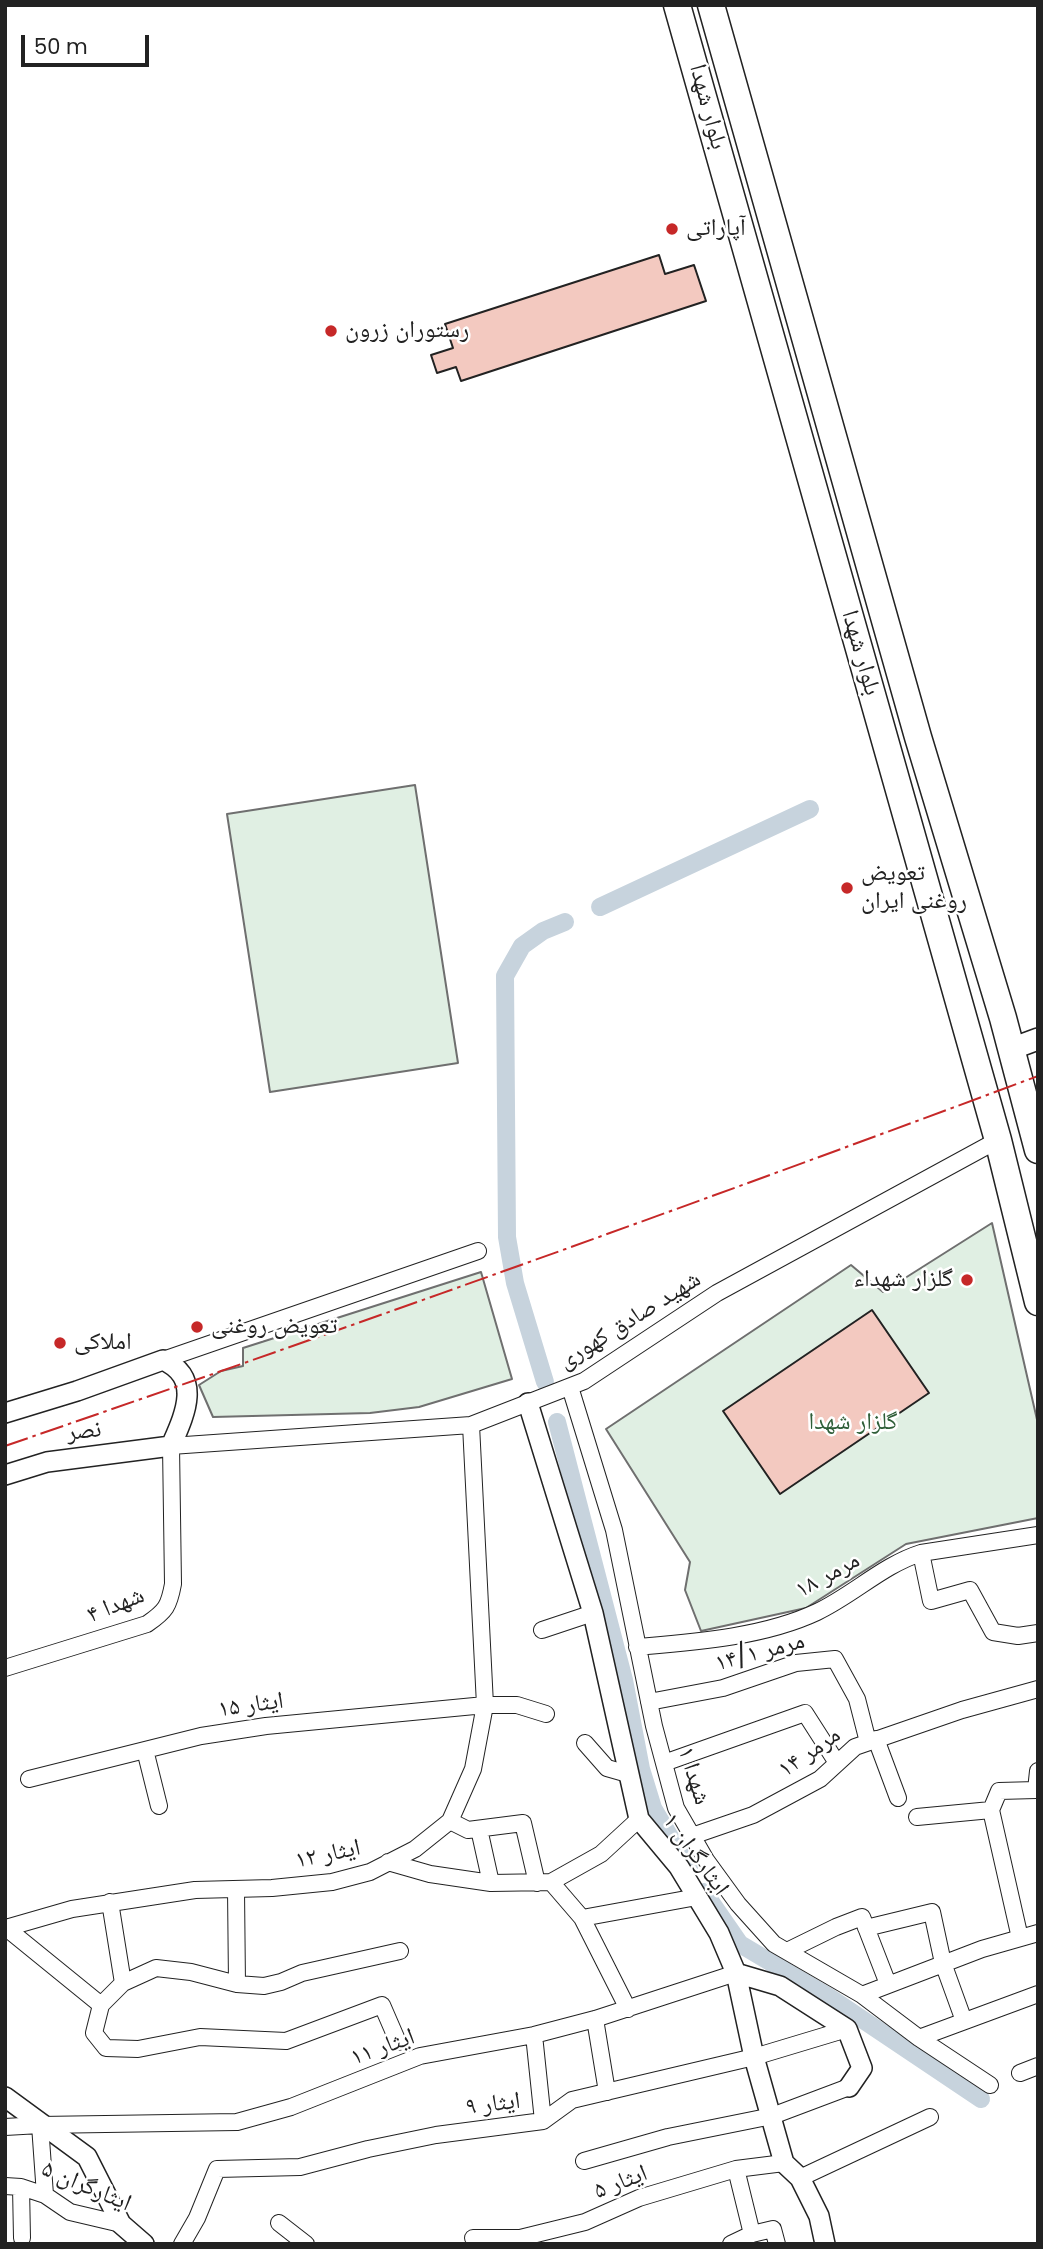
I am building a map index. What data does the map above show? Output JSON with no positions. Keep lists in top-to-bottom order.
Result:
{
  "streets": {
    "highway": ["بلوار شهدا"],
    "street": [
      "شهید صادق کهوری",
      "نصر",
      "مرمر ۱۸",
      "شهدا ۴",
      "مرمر ۱۴/۱",
      "ایثار ۱۵",
      "مرمر ۱۴",
      "شهدا ۱",
      "ایثار ۱۲",
      "ایثارگران ۱",
      "ایثار ۱۱",
      "ایثار ۹",
      "ایثار ۵",
      "ایثارگران ۵"
    ]
  },
  "crossings": [
    ["بلوار شهدا", "شهید صادق کهوری"],
    ["شهید صادق کهوری", "نصر"],
    ["شهید صادق کهوری", "شهدا ۴"],
    ["شهید صادق کهوری", "شهدا ۱"],
    ["شهید صادق کهوری", "ایثارگران ۱"],
    ["نصر", "شهدا ۴"],
    ["مرمر ۱۸", "شهدا ۱"],
    ["مرمر ۱۴/۱", "مرمر ۱۴"],
    ["مرمر ۱۴/۱", "شهدا ۱"],
    ["مرمر ۱۴", "شهدا ۱"],
    ["ایثار ۱۲", "ایثارگران ۱"],
    ["ایثارگران ۱", "ایثار ۱۱"],
    ["ایثارگران ۱", "ایثار ۹"],
    ["ایثارگران ۱", "ایثار ۵"]
  ],
  "parks": ["گلزار شهدا"],
  "places": [
    "آپاراتی",
    "رستوران زرون",
    "تعویض روغنی ایران",
    "گلزار شهداء",
    "تعویض روغنی",
    "املاکی"
  ],
  "scale_bar": "50 m"
}
